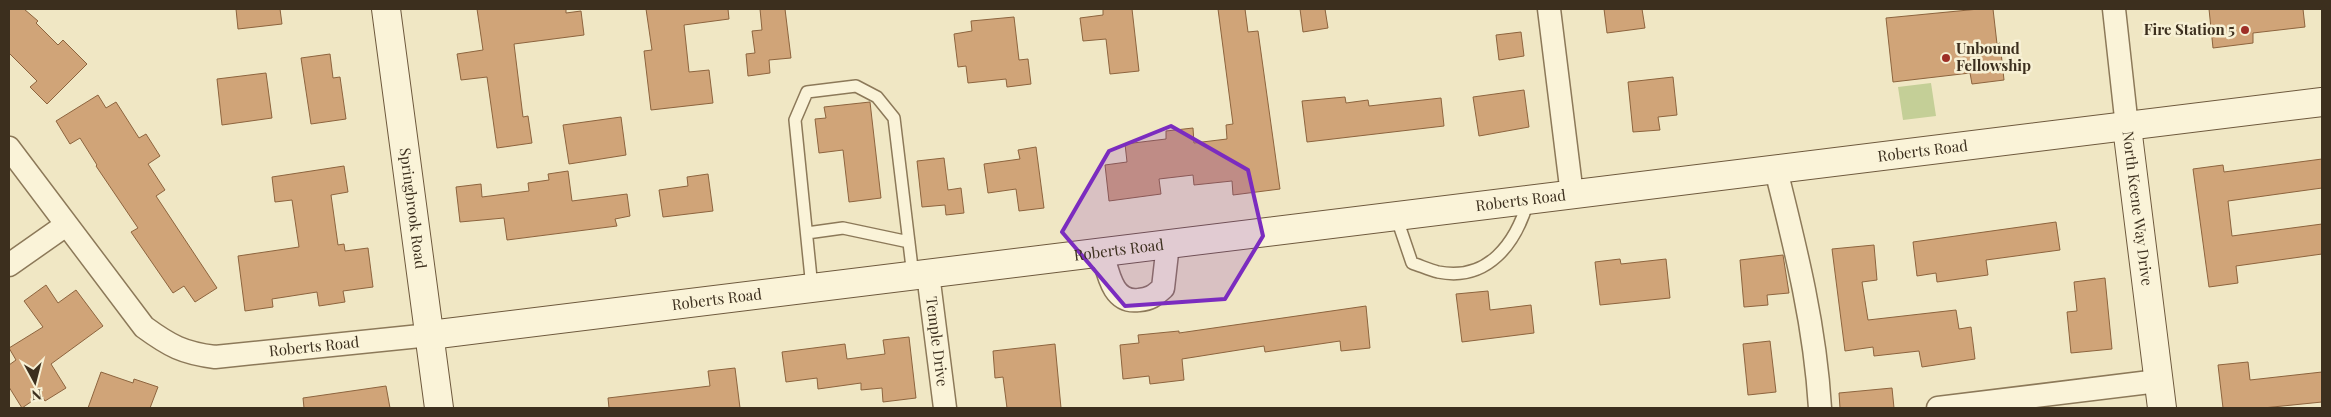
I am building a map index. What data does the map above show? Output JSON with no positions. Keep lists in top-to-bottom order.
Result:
{
  "streets": {
    "street": [
      "Roberts Road",
      "Springbrook Road",
      "North Keene Way Drive",
      "Temple Drive"
    ]
  },
  "crossings": [
    ["Roberts Road", "Springbrook Road"],
    ["Roberts Road", "North Keene Way Drive"],
    ["Roberts Road", "Temple Drive"]
  ],
  "places": ["Fire Station 5", "Unbound Fellowship"],
  "north": "bottom"
}
